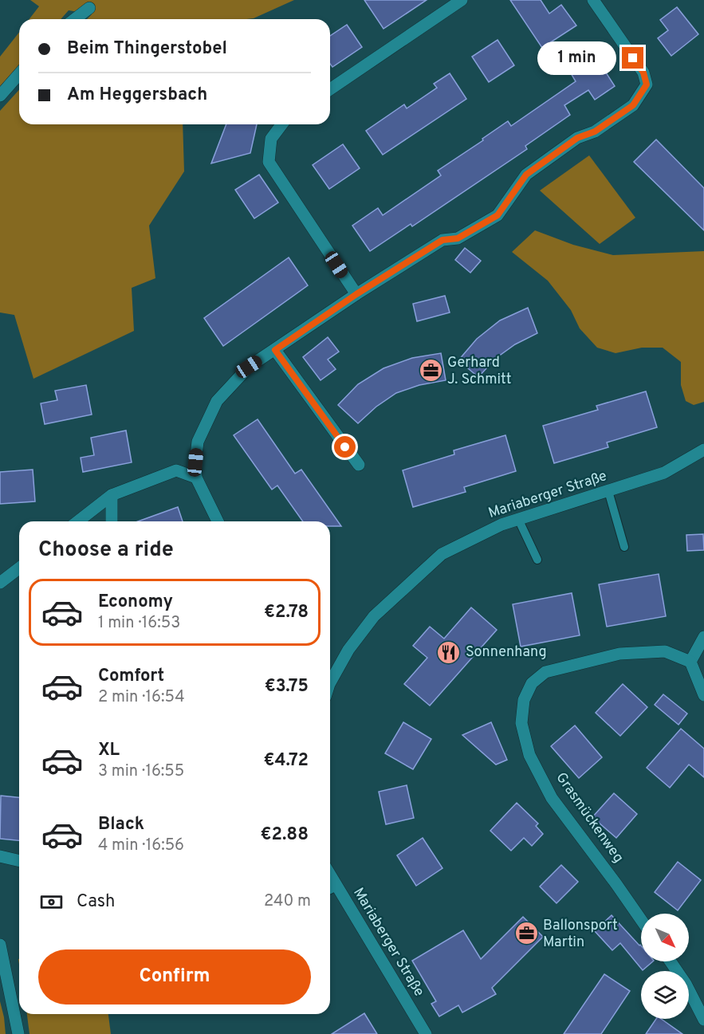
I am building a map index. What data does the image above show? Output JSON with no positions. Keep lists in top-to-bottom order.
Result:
{
  "streets": {
    "street": ["Mariaberger Straße", "Grasmückenweg"]
  },
  "places": {
    "office": ["Gerhard J. Schmitt", "Ballonsport Martin"],
    "restaurant": ["Sonnenhang"]
  },
  "north": "bottom right",
  "page": {
    "banner": ["Beim Thingerstobel", "Am Heggersbach"],
    "bubble": "1 min",
    "heading": "Choose a ride",
    "list": [
      {
        "name": "Economy",
        "note": "1 min · 16:53",
        "value": "€2.78"
      },
      {
        "name": "Comfort",
        "note": "2 min · 16:54",
        "value": "€3.75"
      },
      {
        "name": "XL",
        "note": "3 min · 16:55",
        "value": "€4.72"
      },
      {
        "name": "Black",
        "note": "4 min · 16:56",
        "value": "€2.88"
      }
    ],
    "pay": ["Cash", "240 m"],
    "buttons": "Confirm"
  }
}
